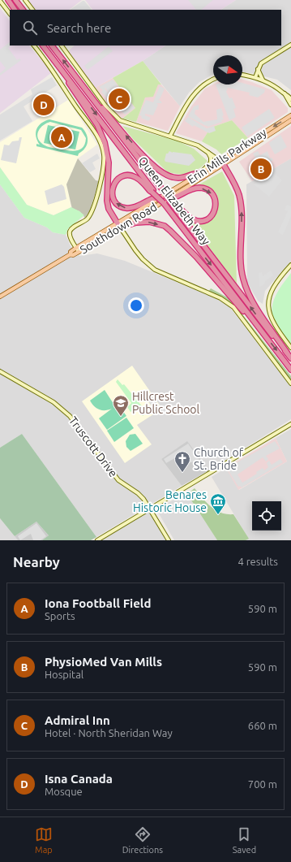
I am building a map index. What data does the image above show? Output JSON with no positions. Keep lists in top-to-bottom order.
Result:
{
  "streets": {
    "highway": ["Queen Elizabeth Way"],
    "main road": ["Erin Mills Parkway", "Southdown Road"],
    "street": ["Truscott Drive"]
  },
  "crossings": [
    ["Erin Mills Parkway", "Queen Elizabeth Way"],
    ["Erin Mills Parkway", "Southdown Road"],
    ["Queen Elizabeth Way", "Southdown Road"]
  ],
  "places": {
    "school or university": ["Hillcrest Public School"],
    "church": ["Church of St. Bride"],
    "museum": ["Benares Historic House"]
  },
  "north": "right",
  "page": {
    "search": "Search here",
    "pins": [
      "C",
      "D",
      "A",
      "B"
    ],
    "heading": ["Nearby", "4 results"],
    "list": [
      {
        "mark": "A",
        "name": "Iona Football Field",
        "note": "Sports",
        "value": "590 m"
      },
      {
        "mark": "B",
        "name": "PhysioMed Van Mills",
        "note": "Hospital",
        "value": "590 m"
      },
      {
        "mark": "C",
        "name": "Admiral Inn",
        "note": "Hotel · North Sheridan Way",
        "value": "660 m"
      },
      {
        "mark": "D",
        "name": "Isna Canada",
        "note": "Mosque",
        "value": "700 m"
      }
    ],
    "nav": ["Map", "Directions", "Saved"]
  }
}
